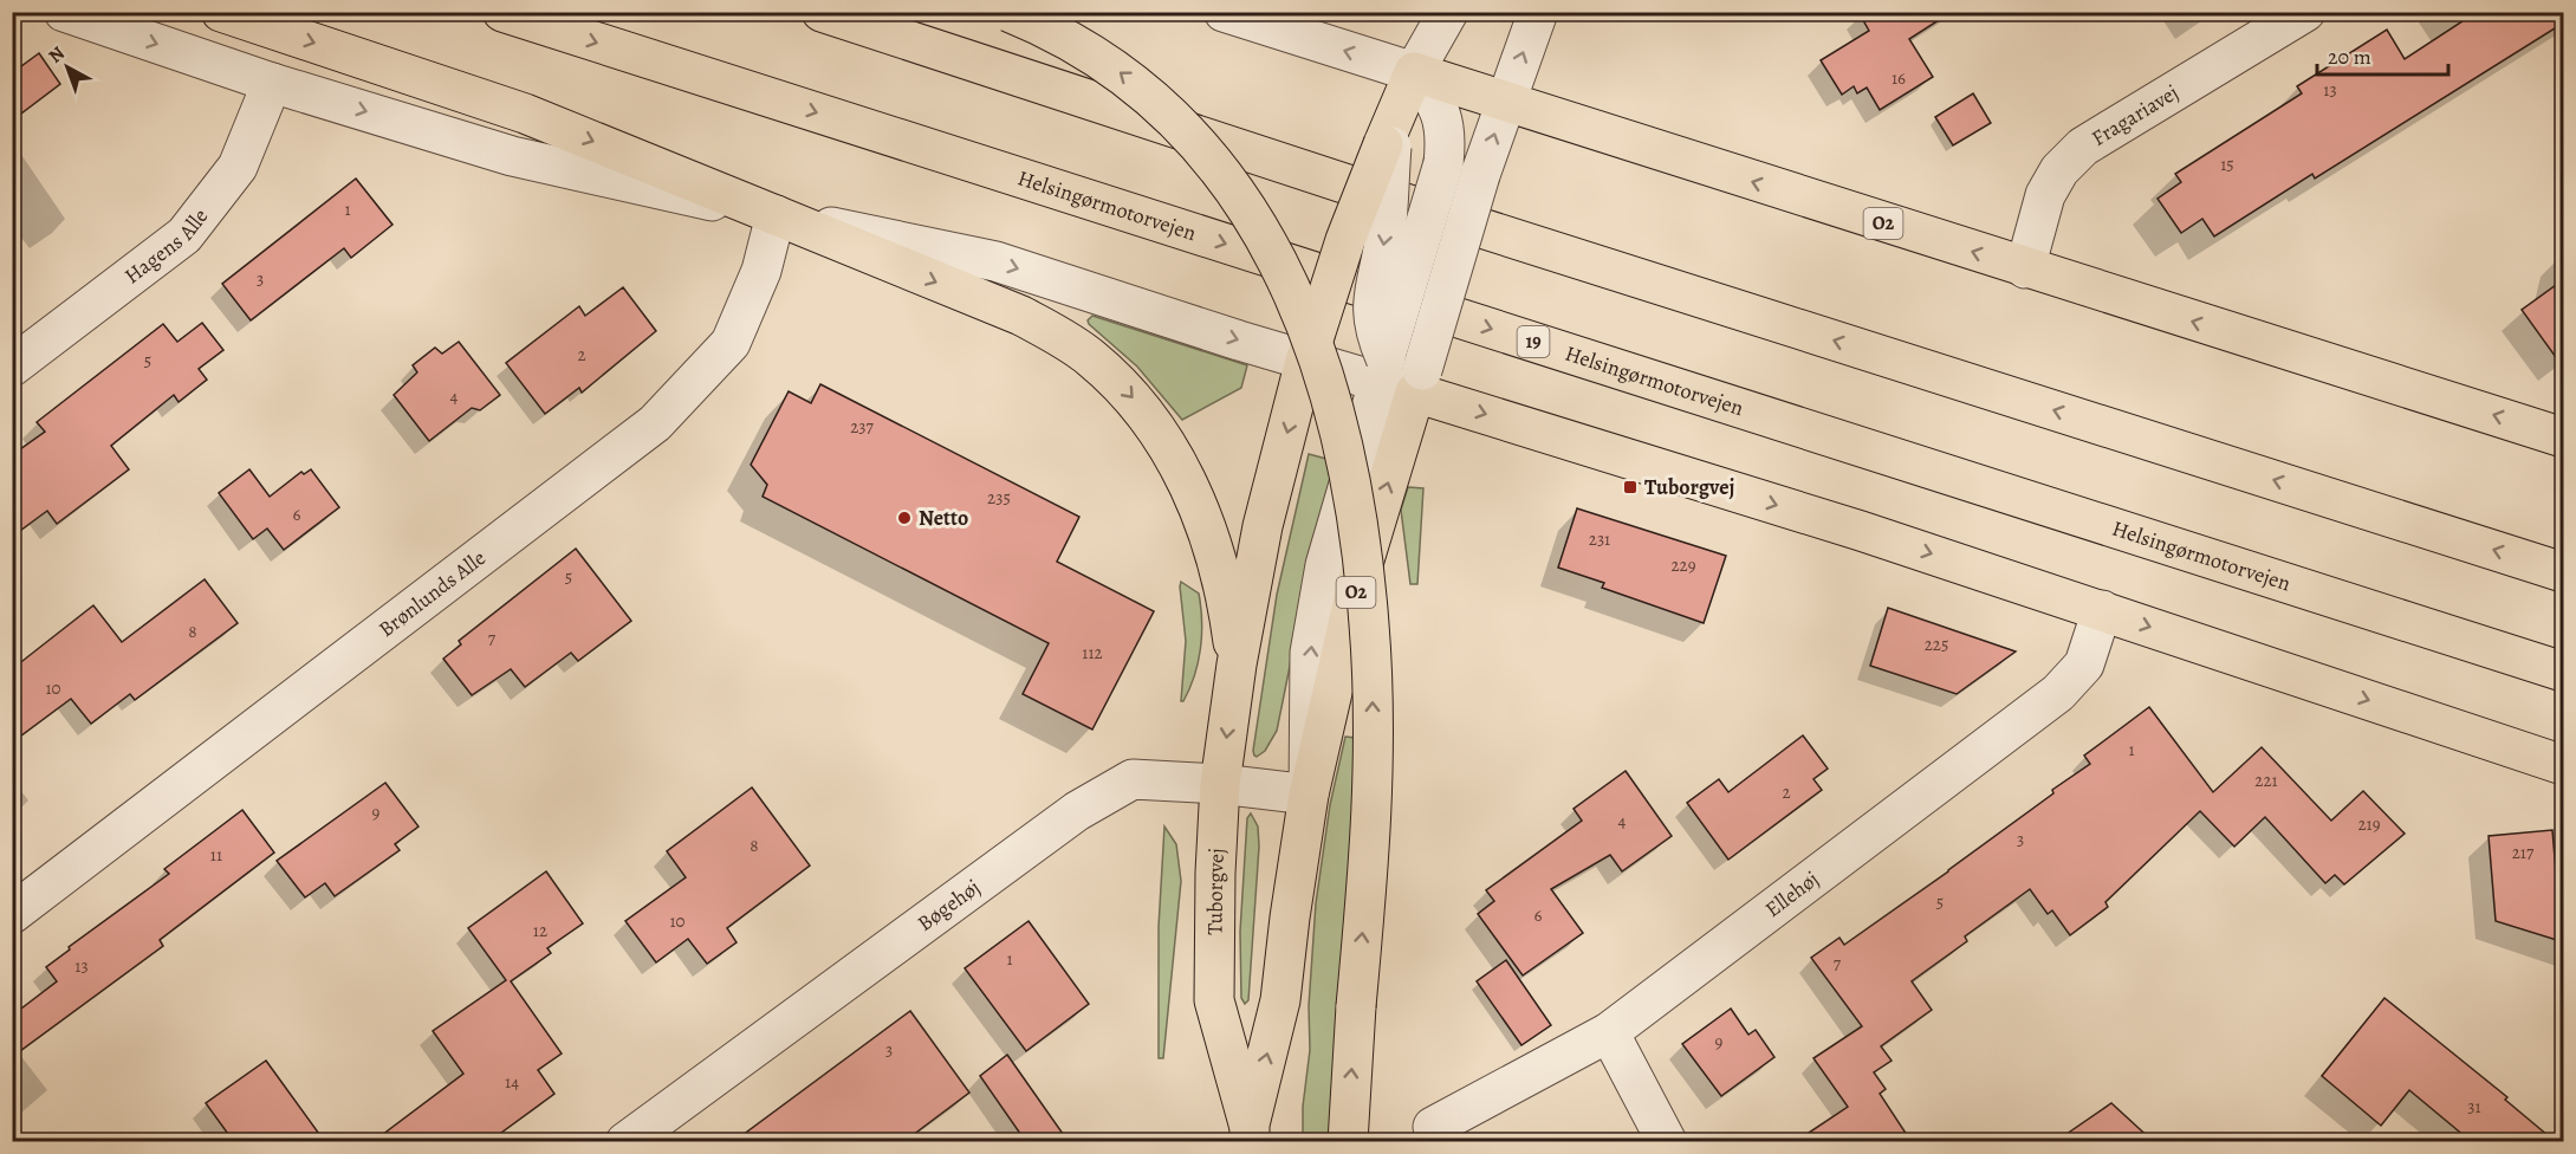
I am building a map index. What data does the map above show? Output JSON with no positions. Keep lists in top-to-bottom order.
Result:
{
  "streets": {
    "main road": [
      "Helsingørmotorvejen",
      "O2",
      "19",
      "Tuborgvej"
    ],
    "street": [
      "Fragariavej",
      "Hagens Alle",
      "Brønlunds Alle",
      "Ellehøj",
      "Bøgehøj"
    ]
  },
  "crossings": [
    ["Fragariavej", "O2"],
    ["O2", "Tuborgvej"],
    ["Tuborgvej", "Bøgehøj"]
  ],
  "places": {
    "transit": ["Tuborgvej"],
    "other": ["Netto"]
  },
  "house_numbers": [
    "16",
    "13",
    "15",
    "1",
    "3",
    "2",
    "5",
    "4",
    "237",
    "235",
    "6",
    "231",
    "229",
    "5",
    "8",
    "7",
    "225",
    "112",
    "10",
    "1",
    "221",
    "2",
    "9",
    "4",
    "219",
    "3",
    "8",
    "217",
    "11",
    "5",
    "6",
    "10",
    "12",
    "1",
    "7",
    "13",
    "9",
    "3",
    "14",
    "31"
  ],
  "scale_bar": "20 m",
  "north": "top left"
}
